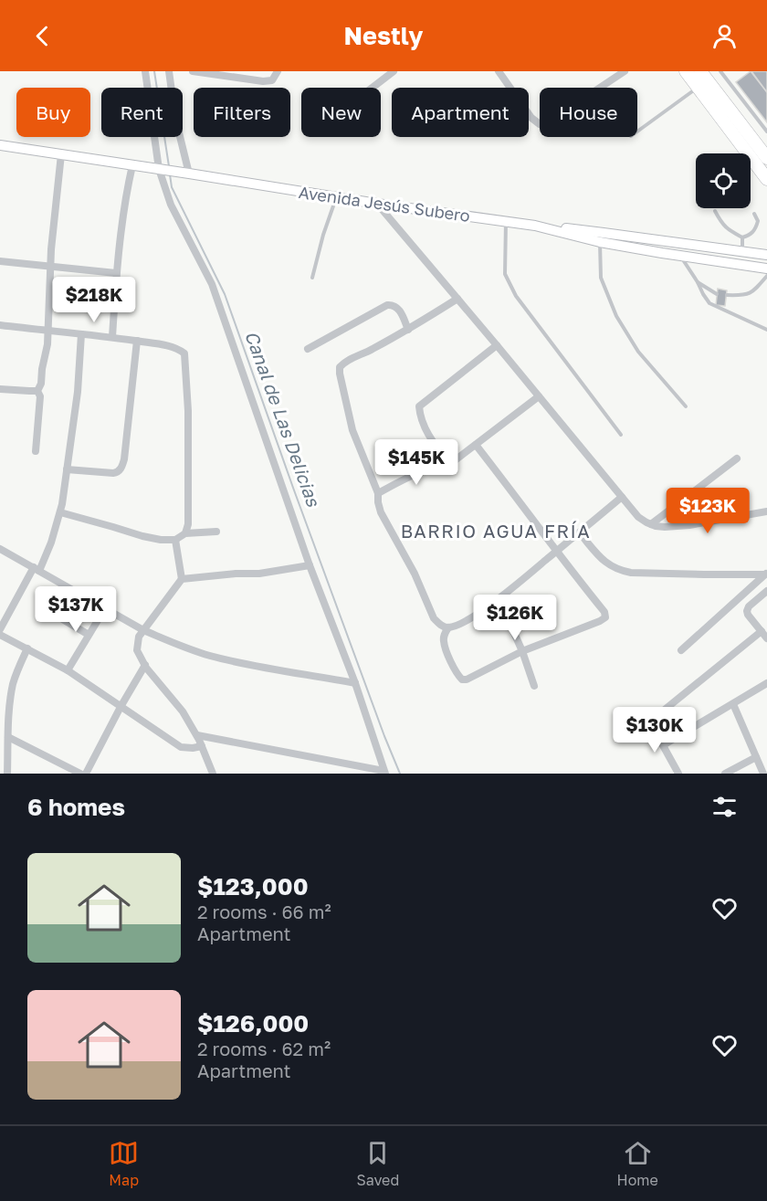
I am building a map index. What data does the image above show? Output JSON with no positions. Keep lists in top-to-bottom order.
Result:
{
  "streets": {
    "main road": ["Avenida Jesús Subero"]
  },
  "districts": ["BARRIO AGUA FRÍA"],
  "water": ["Canal de Las Delicias"],
  "page": {
    "header": "Nestly",
    "chip": [
      "Buy",
      "Rent",
      "Filters",
      "New",
      "Apartment",
      "House"
    ],
    "price": [
      "$218K",
      "$145K",
      "$123K",
      "$137K",
      "$126K",
      "$130K"
    ],
    "heading": "6 homes",
    "list": [
      {
        "name": "$123,000",
        "note": "2 rooms · 66 m² · Apartment"
      },
      {
        "name": "$126,000",
        "note": "2 rooms · 62 m² · Apartment"
      }
    ],
    "tabs": ["Map", "Saved", "Home"]
  }
}
